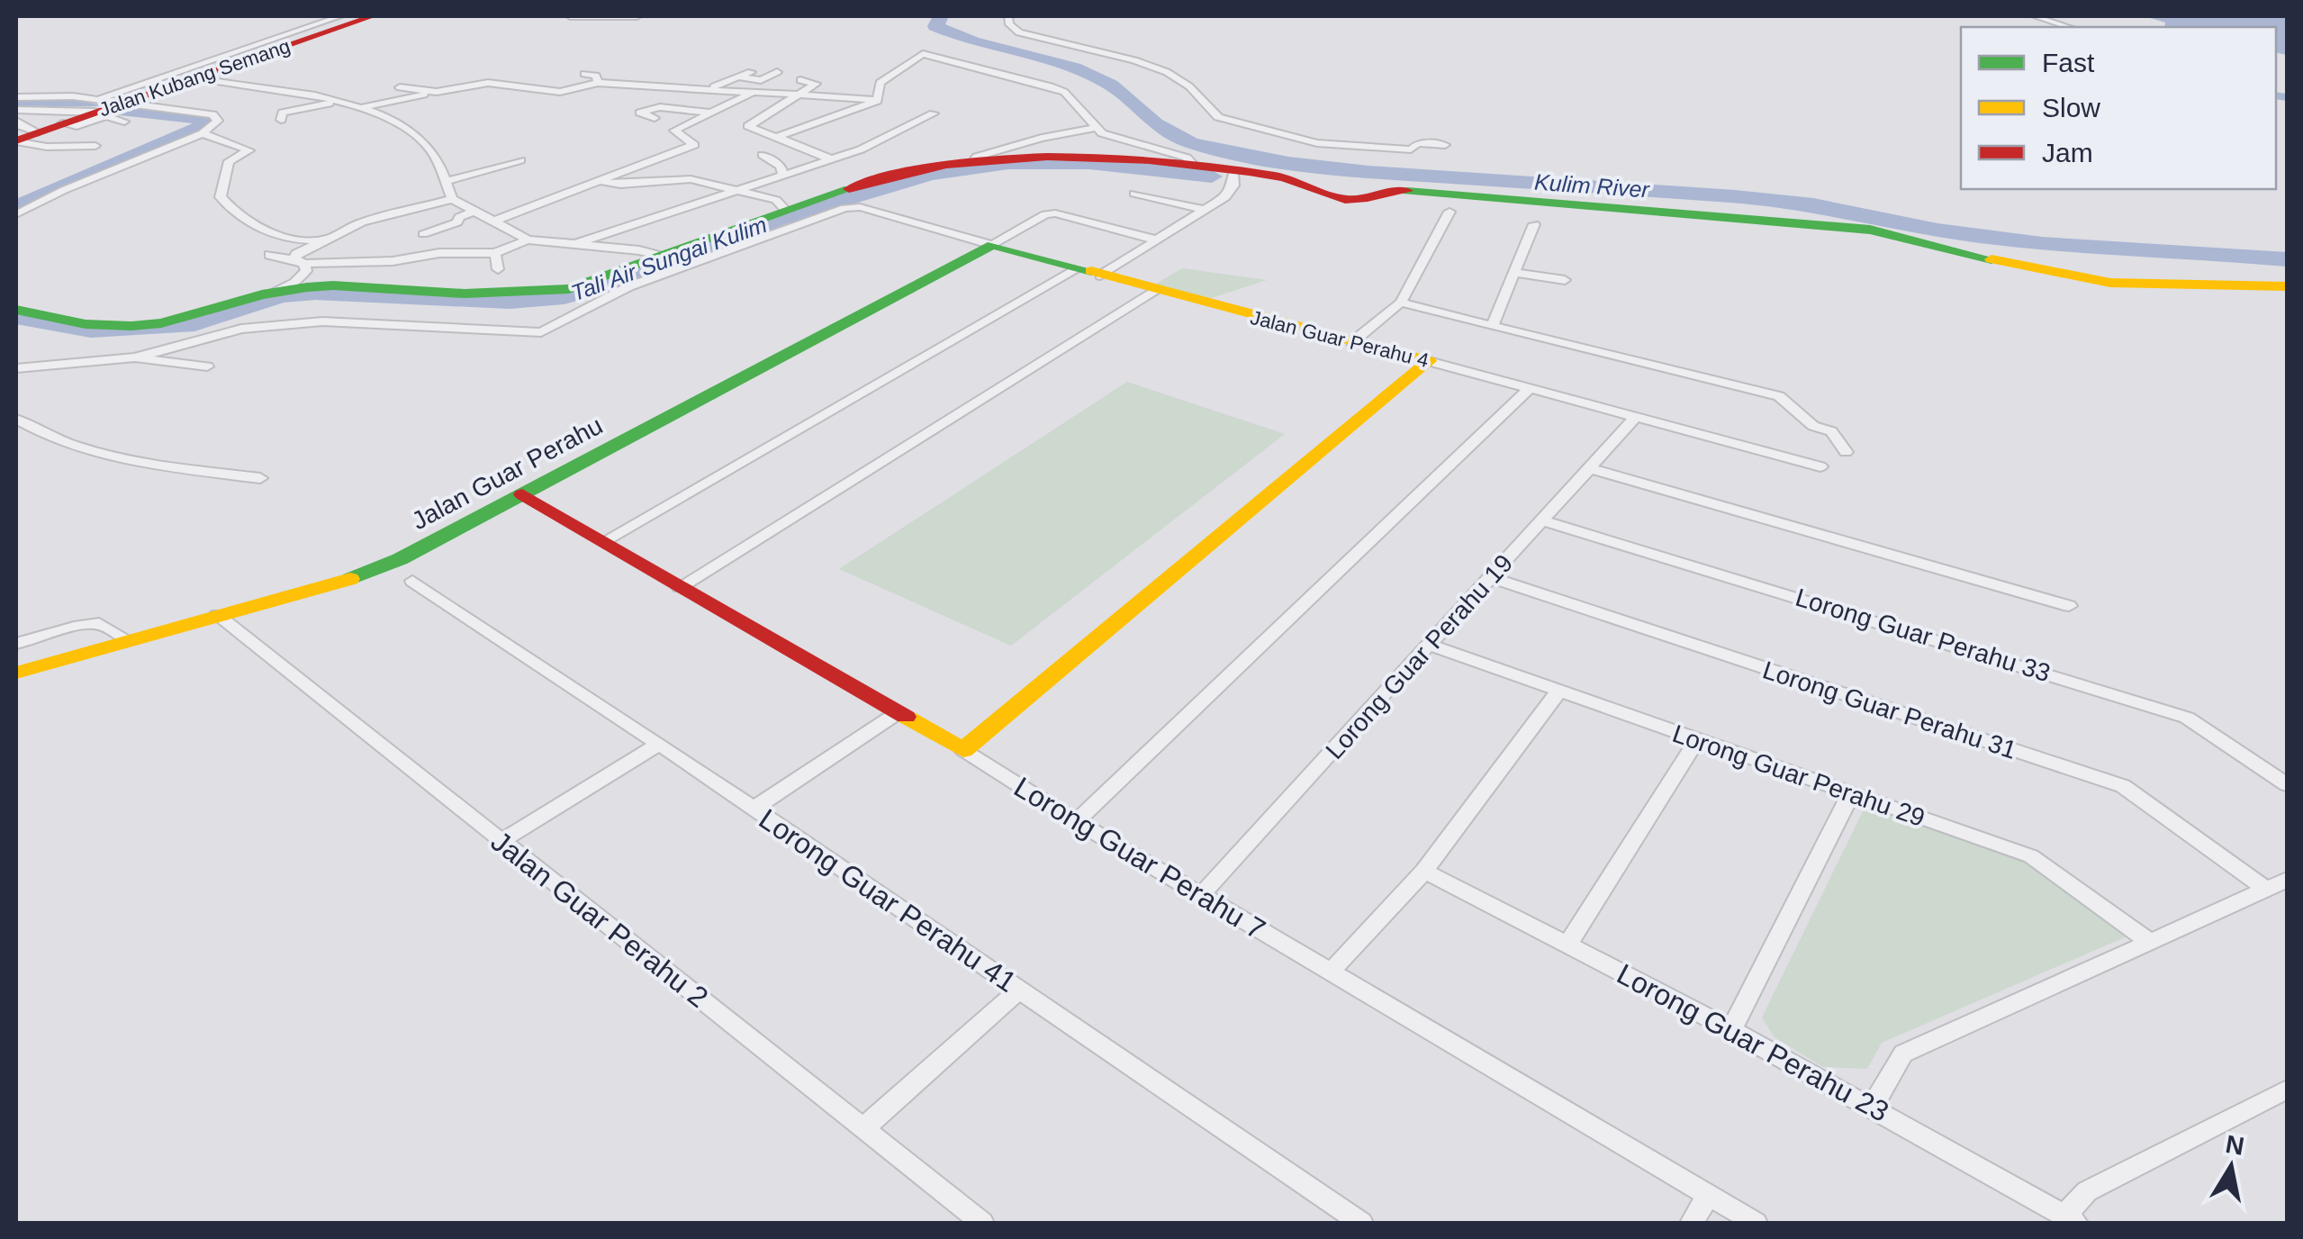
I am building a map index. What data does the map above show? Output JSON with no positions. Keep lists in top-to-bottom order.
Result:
{
  "streets": {
    "street": [
      "Jalan Kubang Semang",
      "Jalan Guar Perahu 4",
      "Jalan Guar Perahu",
      "Lorong Guar Perahu 33",
      "Lorong Guar Perahu 19",
      "Lorong Guar Perahu 31",
      "Lorong Guar Perahu 29",
      "Lorong Guar Perahu 7",
      "Lorong Guar Perahu 41",
      "Jalan Guar Perahu 2",
      "Lorong Guar Perahu 23"
    ]
  },
  "crossings": [
    ["Jalan Guar Perahu 4", "Jalan Guar Perahu"],
    ["Jalan Guar Perahu 4", "Lorong Guar Perahu 19"],
    ["Jalan Guar Perahu", "Lorong Guar Perahu 7"],
    ["Jalan Guar Perahu", "Jalan Guar Perahu 2"],
    ["Lorong Guar Perahu 33", "Lorong Guar Perahu 19"],
    ["Lorong Guar Perahu 19", "Lorong Guar Perahu 31"],
    ["Lorong Guar Perahu 19", "Lorong Guar Perahu 29"],
    ["Lorong Guar Perahu 19", "Lorong Guar Perahu 7"]
  ],
  "water": ["Kulim River", "Tali Air Sungai Kulim"],
  "legend": ["Fast", "Slow", "Jam"],
  "north": "top"
}
